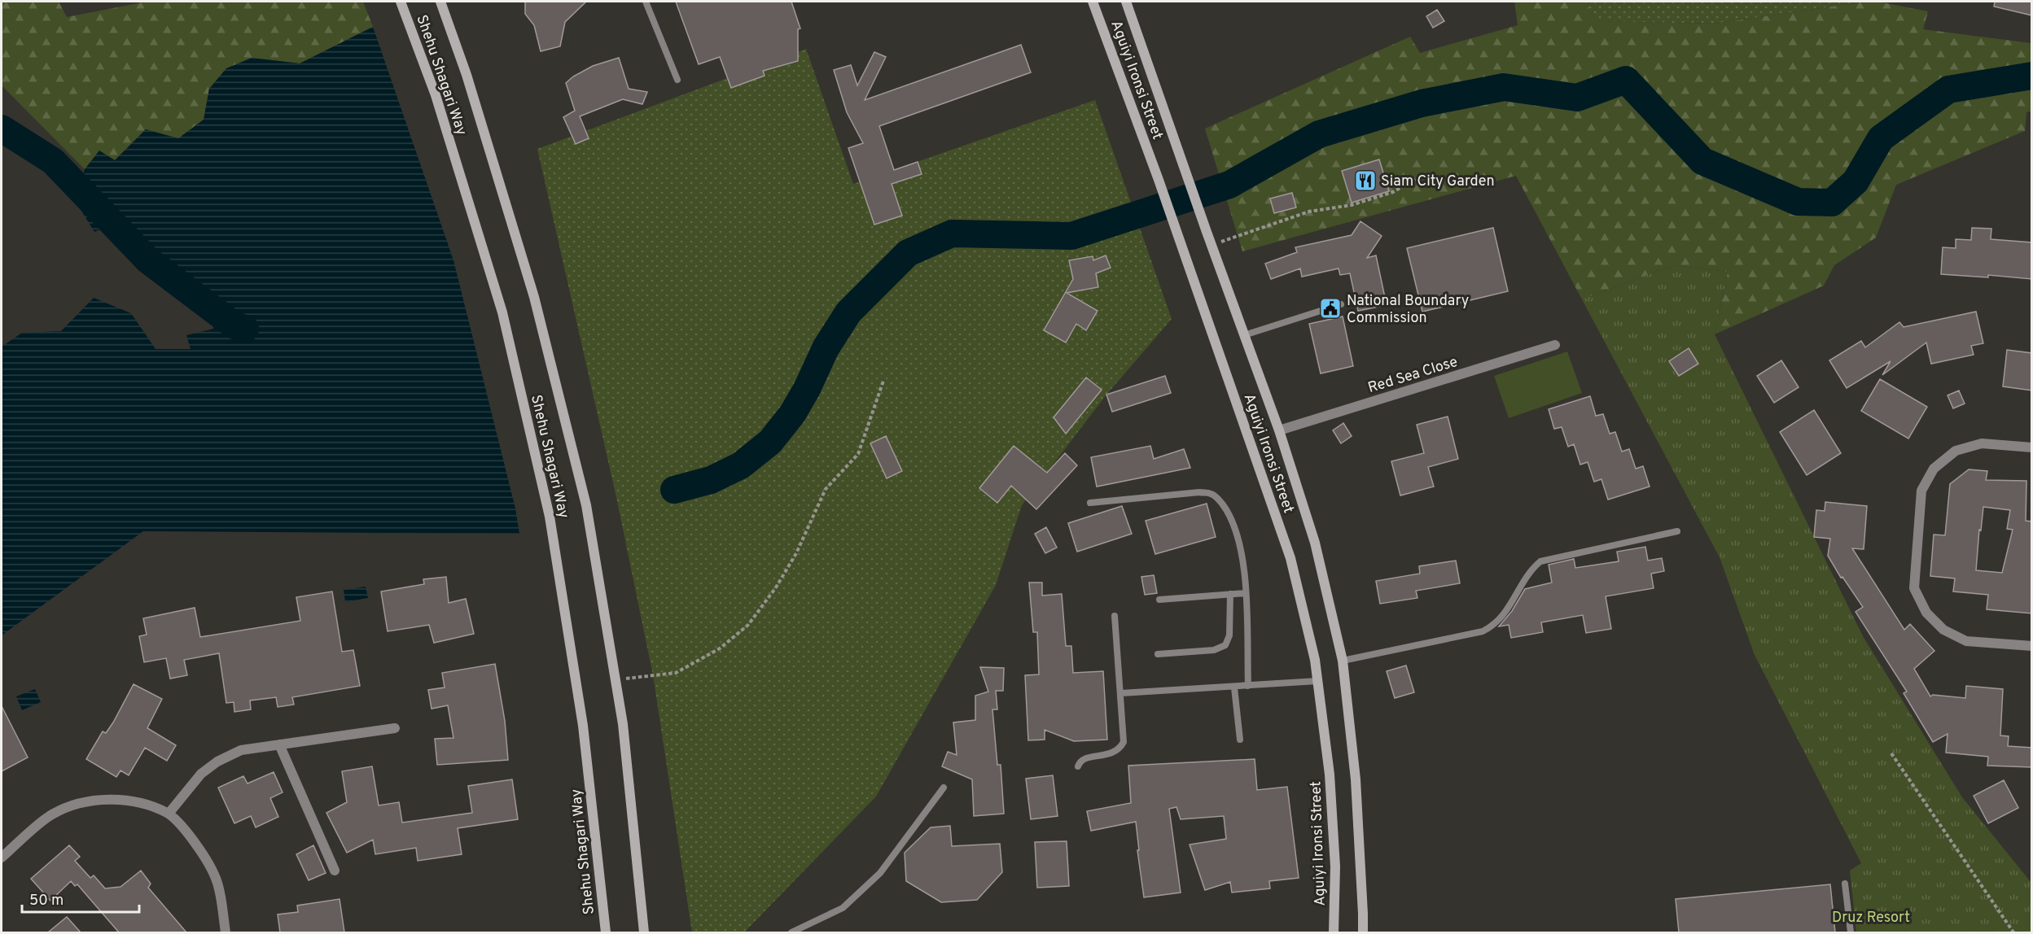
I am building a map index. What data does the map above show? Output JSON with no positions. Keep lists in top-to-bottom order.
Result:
{
  "streets": {
    "main road": ["Shehu Shagari Way", "Aguiyi Ironsi Street"],
    "street": ["Red Sea Close"]
  },
  "crossings": [
    ["Aguiyi Ironsi Street", "Red Sea Close"]
  ],
  "parks": ["Druz Resort"],
  "places": {
    "restaurant": ["Siam City Garden"],
    "public building": ["National Boundary Commission"]
  },
  "scale_bar": "50 m"
}
